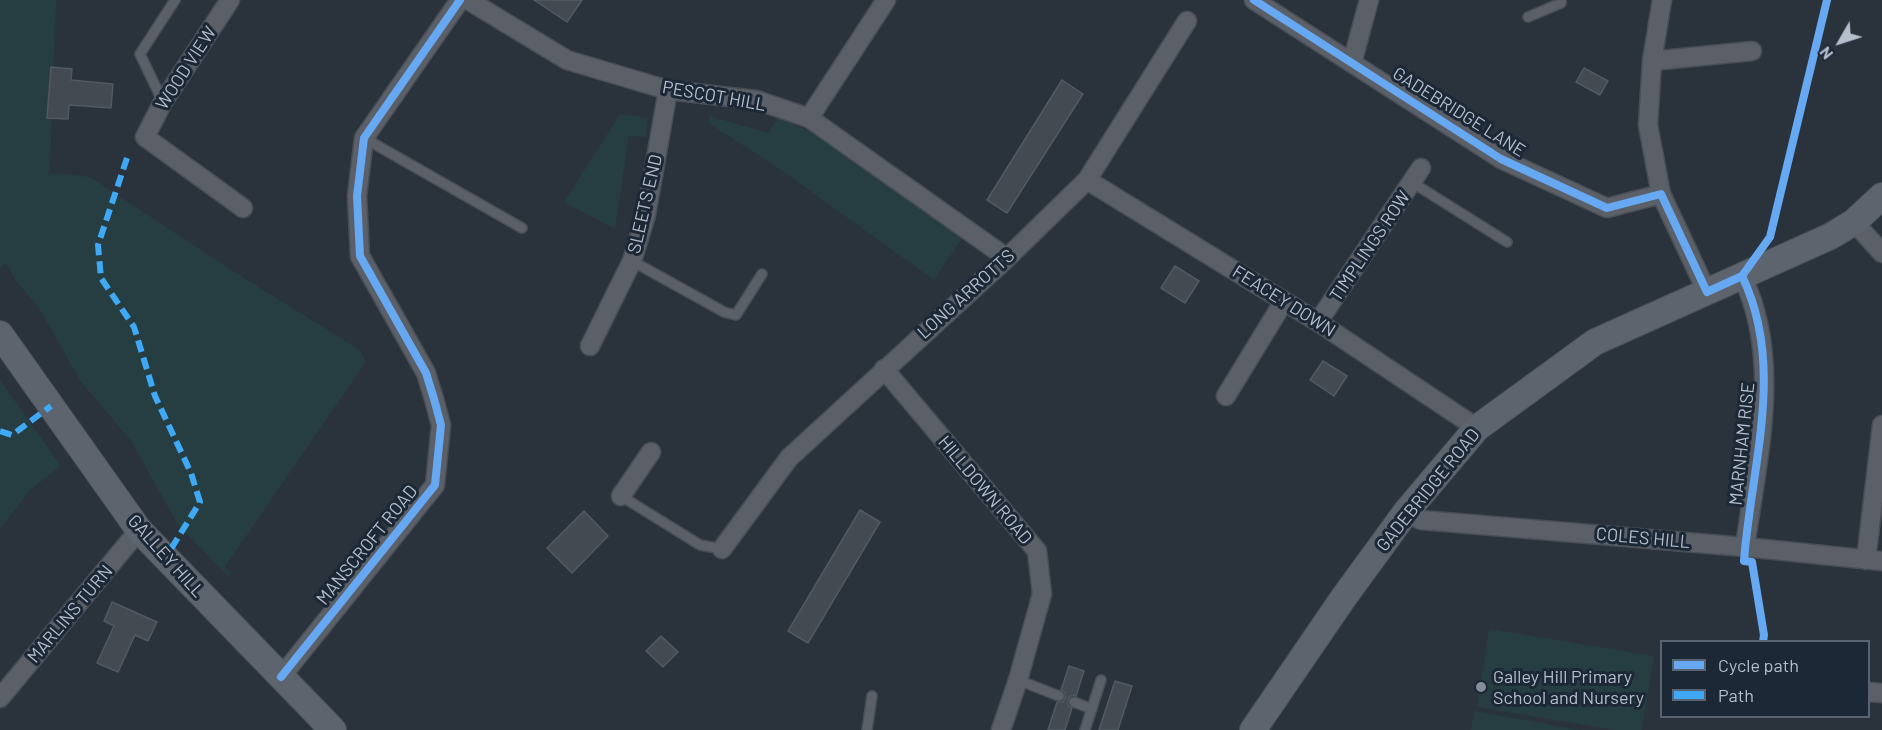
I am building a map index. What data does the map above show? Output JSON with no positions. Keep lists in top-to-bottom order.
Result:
{
  "streets": {
    "street": [
      "WOOD VIEW",
      "PESCOT HILL",
      "GADEBRIDGE LANE",
      "SLEETS END",
      "TIMPLINGS ROW",
      "LONG ARROTTS",
      "FEACEY DOWN",
      "MARNHAM RISE",
      "HILLDOWN ROAD",
      "GADEBRIDGE ROAD",
      "COLES HILL",
      "MANSCROFT ROAD",
      "GALLEY HILL",
      "MARLINS TURN"
    ]
  },
  "crossings": [
    ["PESCOT HILL", "SLEETS END"],
    ["PESCOT HILL", "LONG ARROTTS"],
    ["TIMPLINGS ROW", "FEACEY DOWN"],
    ["LONG ARROTTS", "FEACEY DOWN"],
    ["LONG ARROTTS", "HILLDOWN ROAD"],
    ["FEACEY DOWN", "GADEBRIDGE ROAD"],
    ["MARNHAM RISE", "GADEBRIDGE ROAD"],
    ["MARNHAM RISE", "COLES HILL"],
    ["GADEBRIDGE ROAD", "COLES HILL"],
    ["MANSCROFT ROAD", "GALLEY HILL"],
    ["GALLEY HILL", "MARLINS TURN"]
  ],
  "places": ["Galley Hill Primary School and Nursery"],
  "legend": ["Cycle path", "Path"],
  "north": "bottom left"
}
